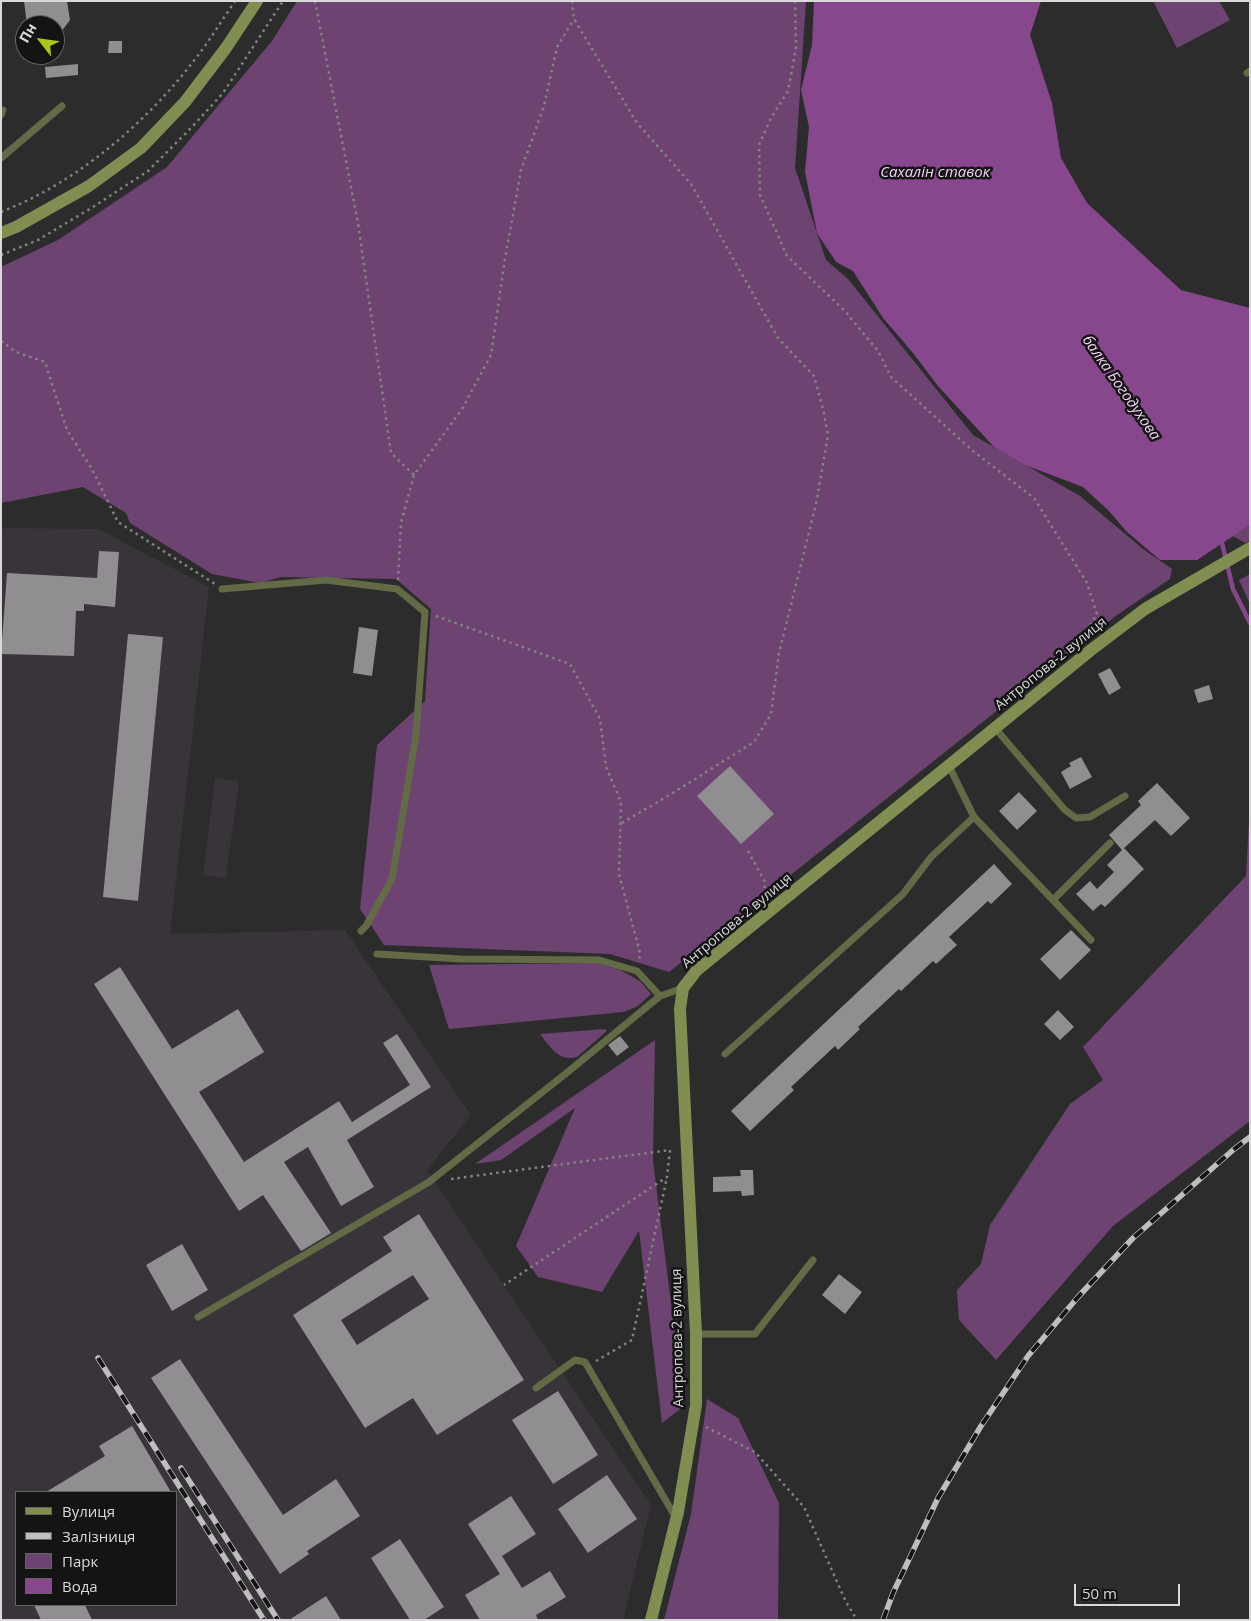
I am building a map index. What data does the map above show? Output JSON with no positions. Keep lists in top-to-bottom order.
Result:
{
  "streets": {
    "street": ["Антропова-2 вулиця"]
  },
  "water": ["Сахалін ставок", "балка Богодухова"],
  "legend": [
    "Вулиця",
    "Залізниця",
    "Парк",
    "Вода"
  ],
  "scale_bar": "50 m",
  "north": "top left"
}
